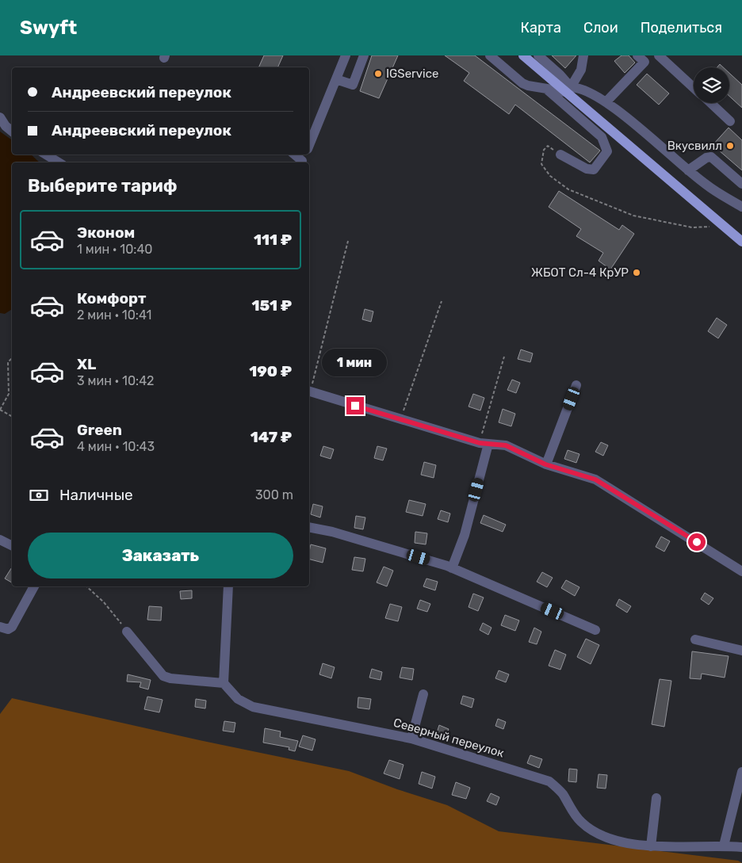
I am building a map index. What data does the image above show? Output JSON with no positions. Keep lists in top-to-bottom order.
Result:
{
  "streets": {
    "street": ["Северный переулок"]
  },
  "places": ["IGService", "Вкусвилл", "ЖБОТ Сл-4 КрУР"],
  "page": {
    "header": "Swyft",
    "nav": ["Карта", "Слои", "Поделиться"],
    "banner": ["Андреевский переулок", "Андреевский переулок"],
    "heading": "Выберите тариф",
    "list": [
      {
        "name": "Эконом",
        "note": "1 мин · 10:40",
        "value": "111 ₽"
      },
      {
        "name": "Комфорт",
        "note": "2 мин · 10:41",
        "value": "151 ₽"
      },
      {
        "name": "XL",
        "note": "3 мин · 10:42",
        "value": "190 ₽"
      },
      {
        "name": "Green",
        "note": "4 мин · 10:43",
        "value": "147 ₽"
      }
    ],
    "bubble": "1 мин",
    "pay": ["Наличные", "300 m"],
    "buttons": "Заказать"
  }
}
